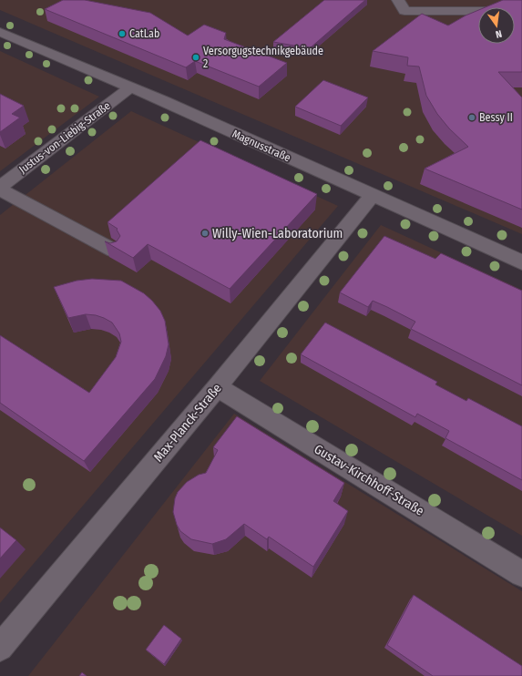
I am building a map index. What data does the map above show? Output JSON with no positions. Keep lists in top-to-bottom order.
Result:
{
  "streets": {
    "street": [
      "Justus-von-Liebig-Straße",
      "Magnusstraße",
      "Max-Planck-Straße",
      "Gustav-Kirchhoff-Straße"
    ]
  },
  "crossings": [
    ["Justus-von-Liebig-Straße", "Magnusstraße"],
    ["Magnusstraße", "Max-Planck-Straße"],
    ["Max-Planck-Straße", "Gustav-Kirchhoff-Straße"]
  ],
  "places": [
    "CatLab",
    "Versorgugstechnikgebäude 2",
    "Bessy II",
    "Willy-Wien-Laboratorium"
  ],
  "north": "bottom"
}
